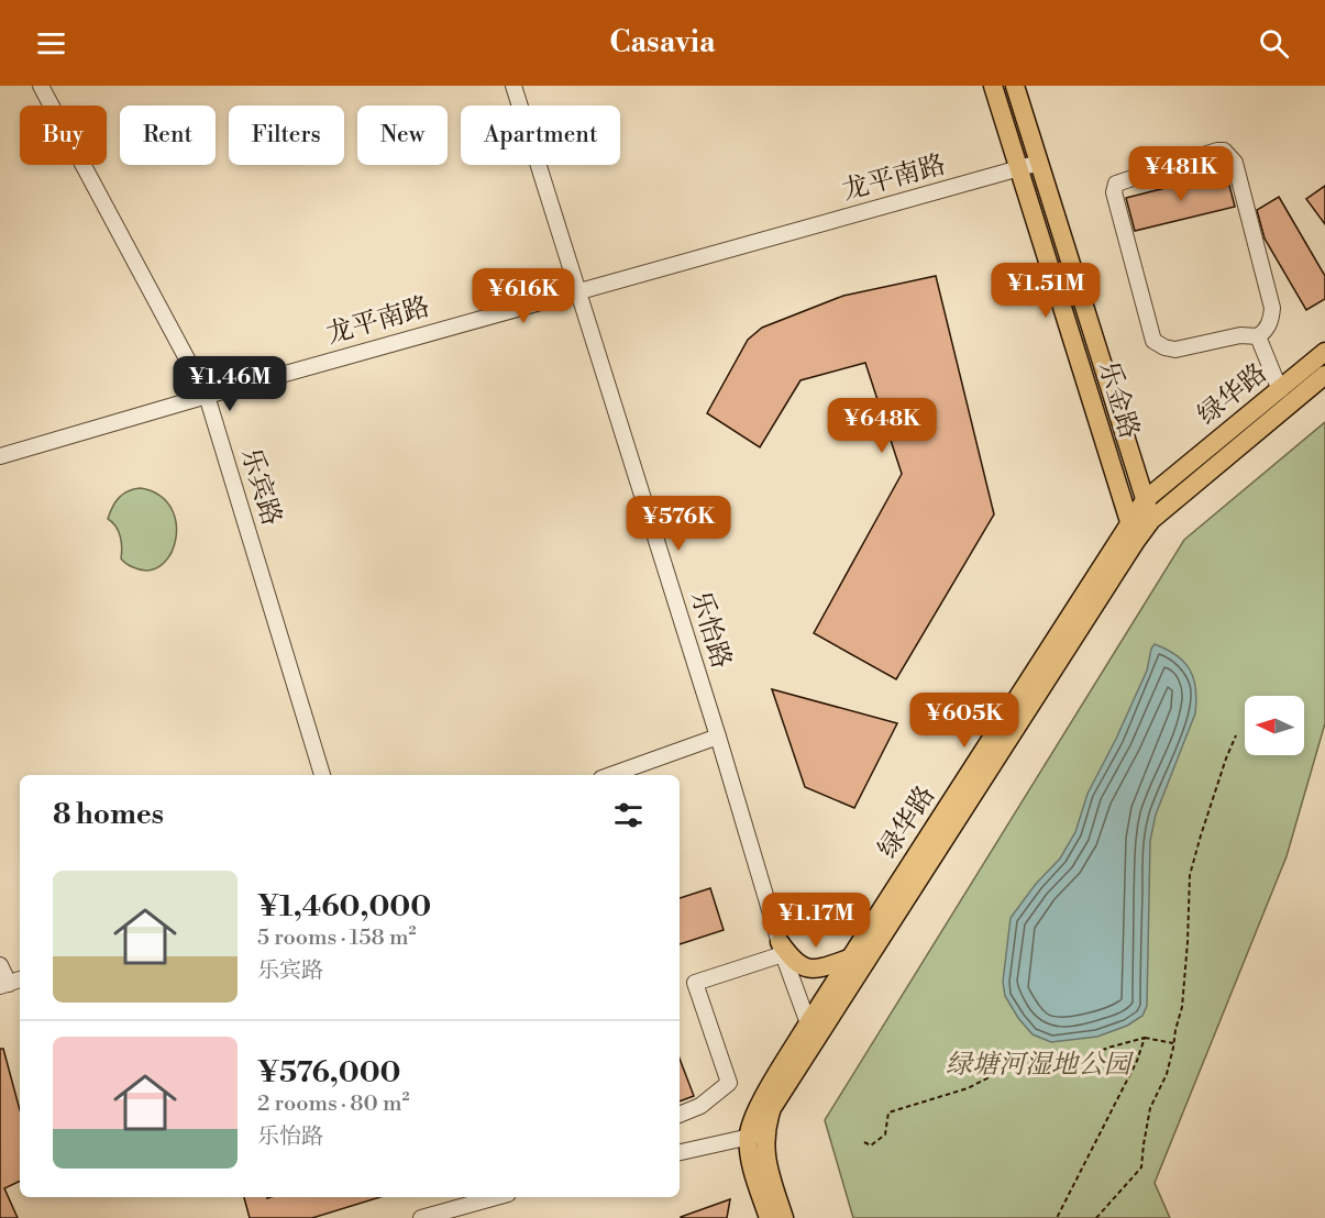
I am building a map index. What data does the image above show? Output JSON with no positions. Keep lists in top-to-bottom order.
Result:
{
  "streets": {
    "main road": ["绿华路", "乐金路"],
    "street": ["龙平南路", "乐宾路", "乐怡路"]
  },
  "crossings": [
    ["龙平南路", "乐金路"],
    ["龙平南路", "乐宾路"],
    ["龙平南路", "乐怡路"],
    ["绿华路", "乐金路"],
    ["绿华路", "乐怡路"]
  ],
  "parks": ["绿塘河湿地公园"],
  "north": "left",
  "page": {
    "header": "Casavia",
    "chip": [
      "Buy",
      "Rent",
      "Filters",
      "New",
      "Apartment"
    ],
    "price": [
      "¥481K",
      "¥1.51M",
      "¥616K",
      "¥1.46M",
      "¥648K",
      "¥576K",
      "¥605K",
      "¥1.17M"
    ],
    "heading": "8 homes",
    "list": [
      {
        "name": "¥1,460,000",
        "note": "5 rooms · 158 m² · 乐宾路"
      },
      {
        "name": "¥576,000",
        "note": "2 rooms · 80 m² · 乐怡路"
      }
    ]
  }
}
